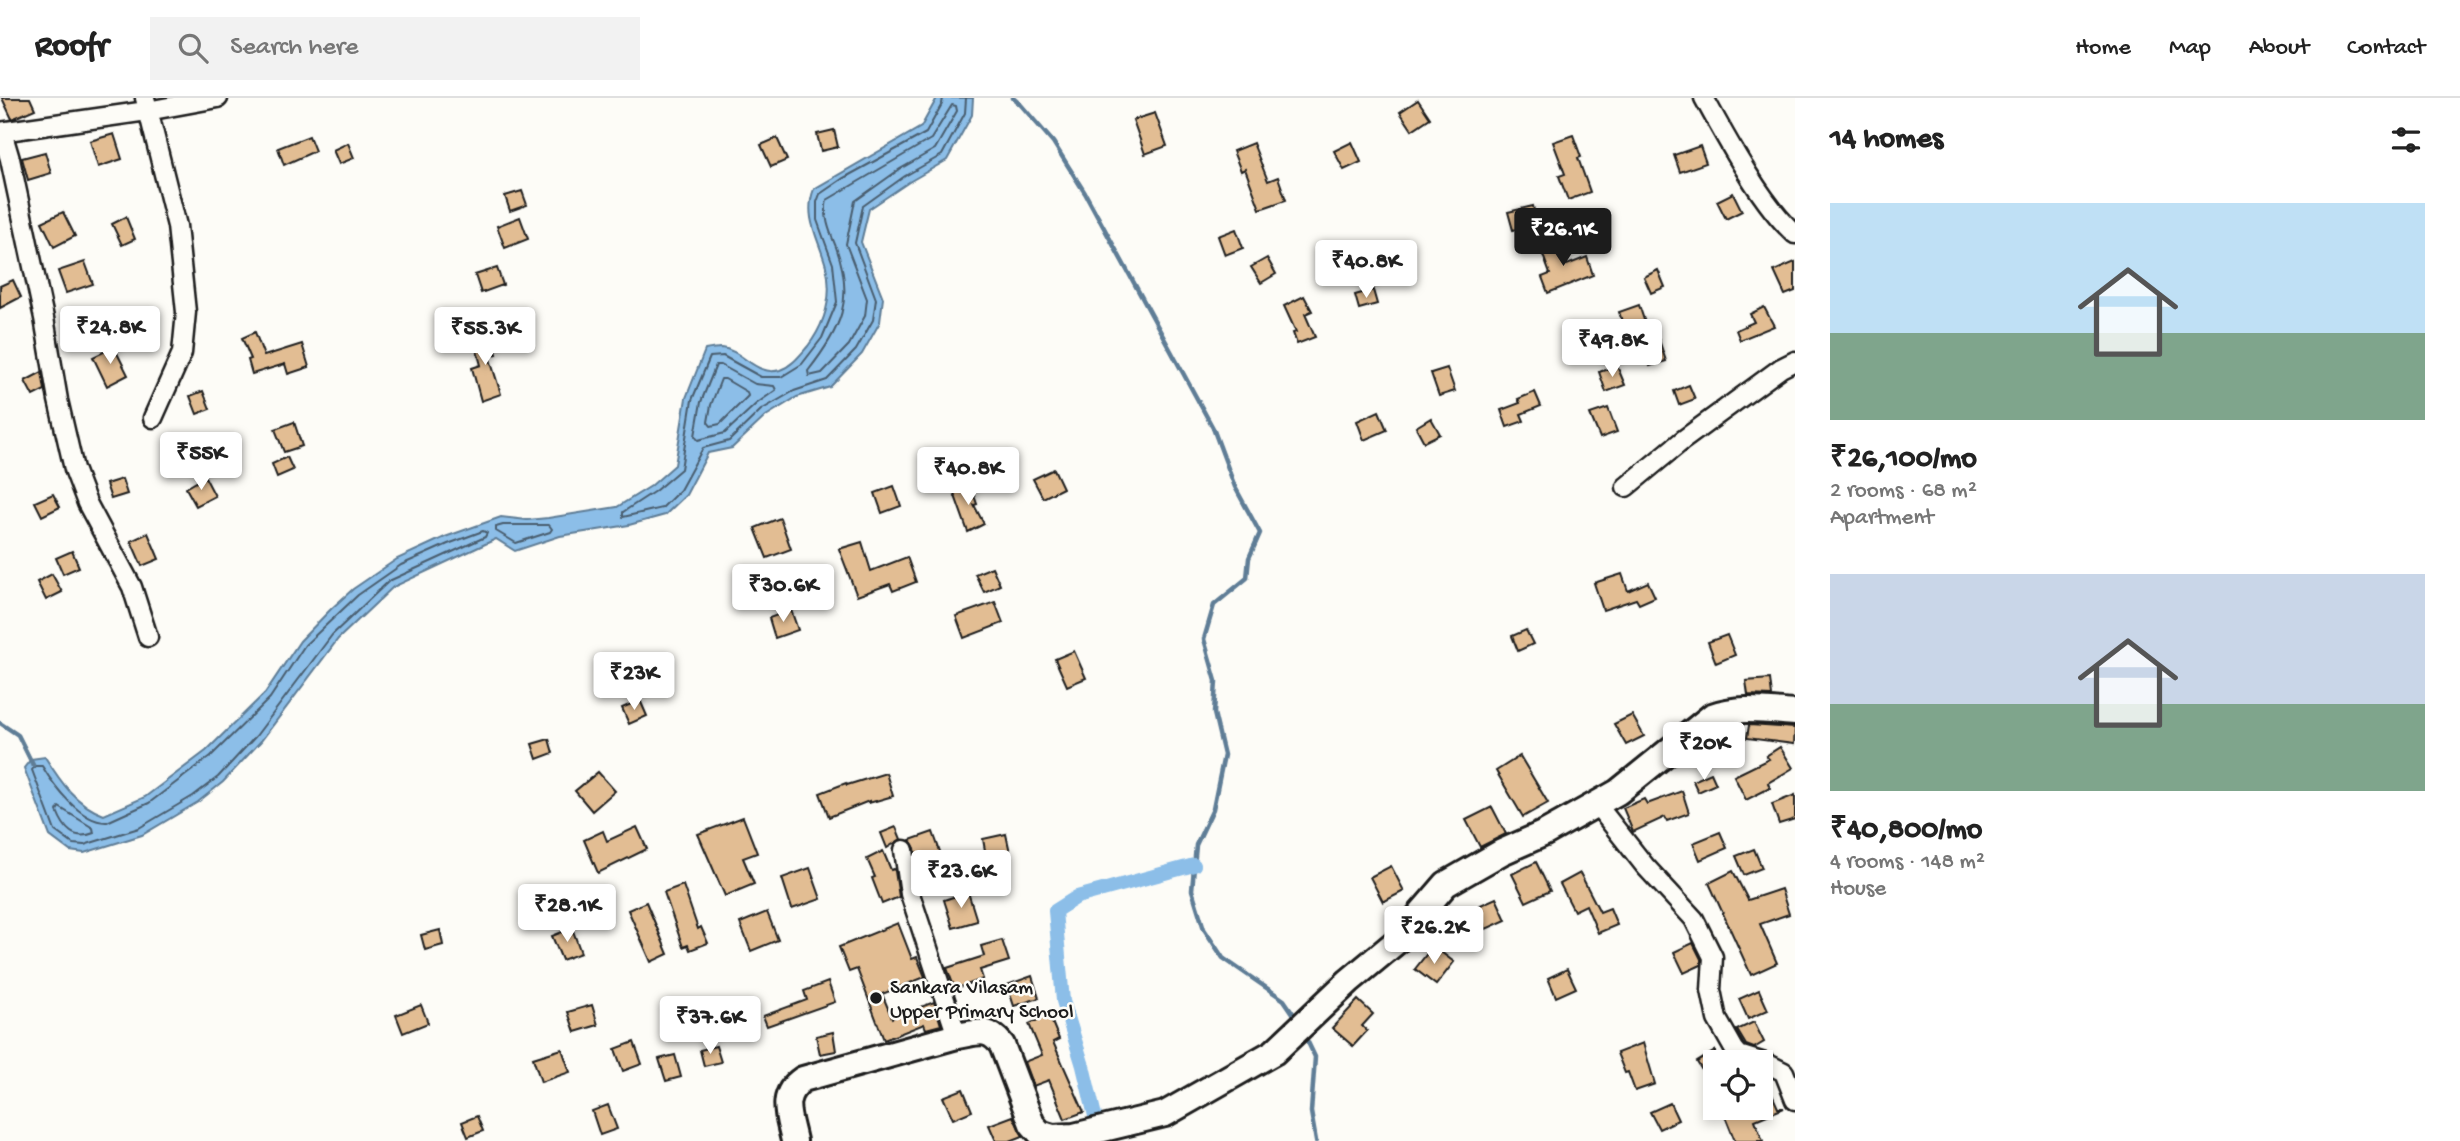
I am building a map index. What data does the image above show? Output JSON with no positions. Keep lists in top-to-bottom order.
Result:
{
  "places": ["Sankara Vilasam Upper Primary School"],
  "page": {
    "header": "Roofr",
    "search": "Search here",
    "nav": [
      "Home",
      "Map",
      "About",
      "Contact"
    ],
    "heading": "14 homes",
    "list": [
      {
        "name": "₹26,100/mo",
        "note": "2 rooms · 68 m² · Apartment"
      },
      {
        "name": "₹40,800/mo",
        "note": "4 rooms · 148 m² · House"
      }
    ],
    "price": [
      "₹26.1K",
      "₹40.8K",
      "₹24.8K",
      "₹55.3K",
      "₹49.8K",
      "₹55K",
      "₹40.8K",
      "₹30.6K",
      "₹23K",
      "₹20K",
      "₹23.6K",
      "₹28.1K",
      "₹26.2K",
      "₹37.6K"
    ]
  }
}
